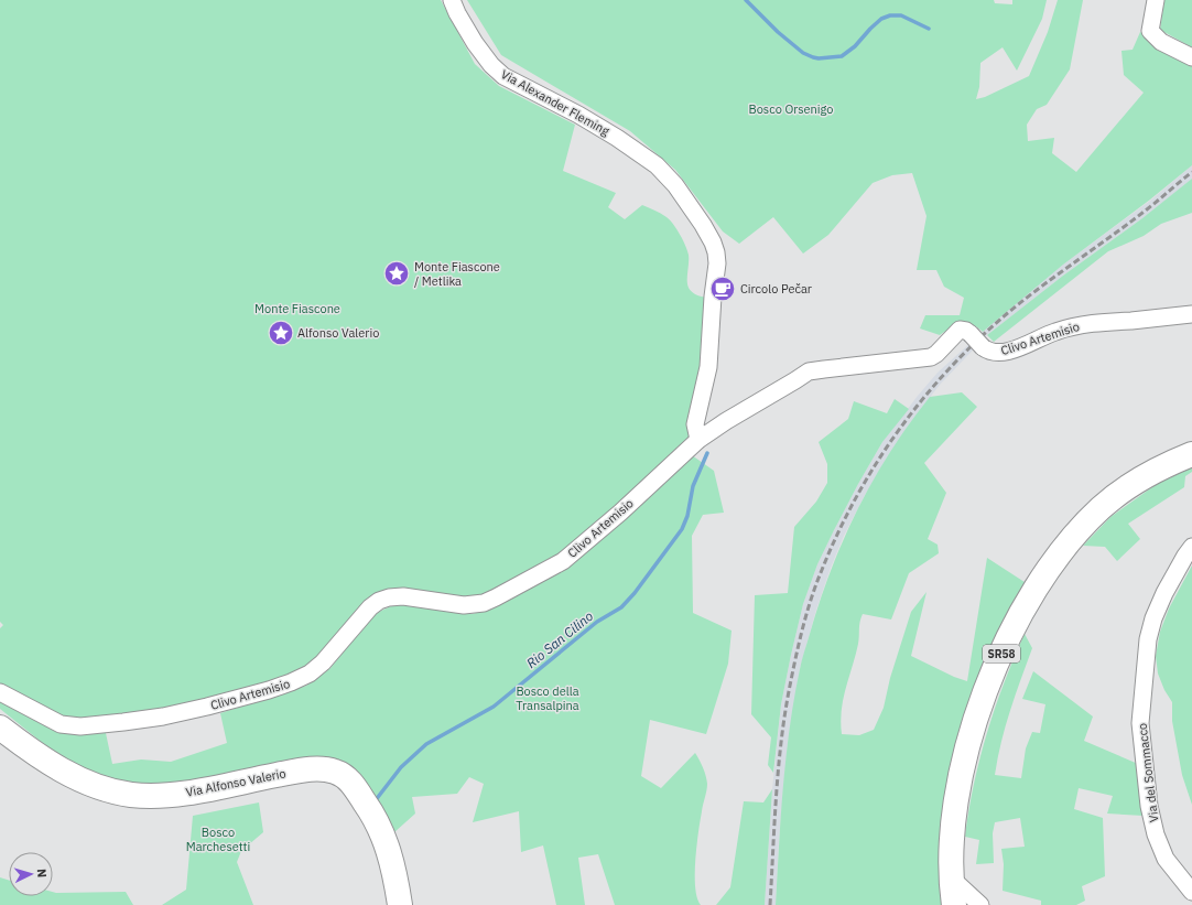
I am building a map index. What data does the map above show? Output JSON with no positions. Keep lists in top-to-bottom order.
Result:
{
  "streets": {
    "main road": ["SR58", "Via Alfonso Valerio"],
    "street": ["Via Alexander Fleming", "Clivo Artemisio", "Via del Sommacco"]
  },
  "crossings": [
    ["Via Alexander Fleming", "Clivo Artemisio"]
  ],
  "water": ["Rio San Cilino"],
  "parks": [
    "Bosco Orsenigo",
    "Monte Fiascone",
    "Bosco della Transalpina",
    "Bosco Marchesetti"
  ],
  "places": {
    "place": ["Monte Fiascone / Metlika", "Alfonso Valerio"],
    "cafe": ["Circolo Pečar"]
  },
  "north": "right"
}
